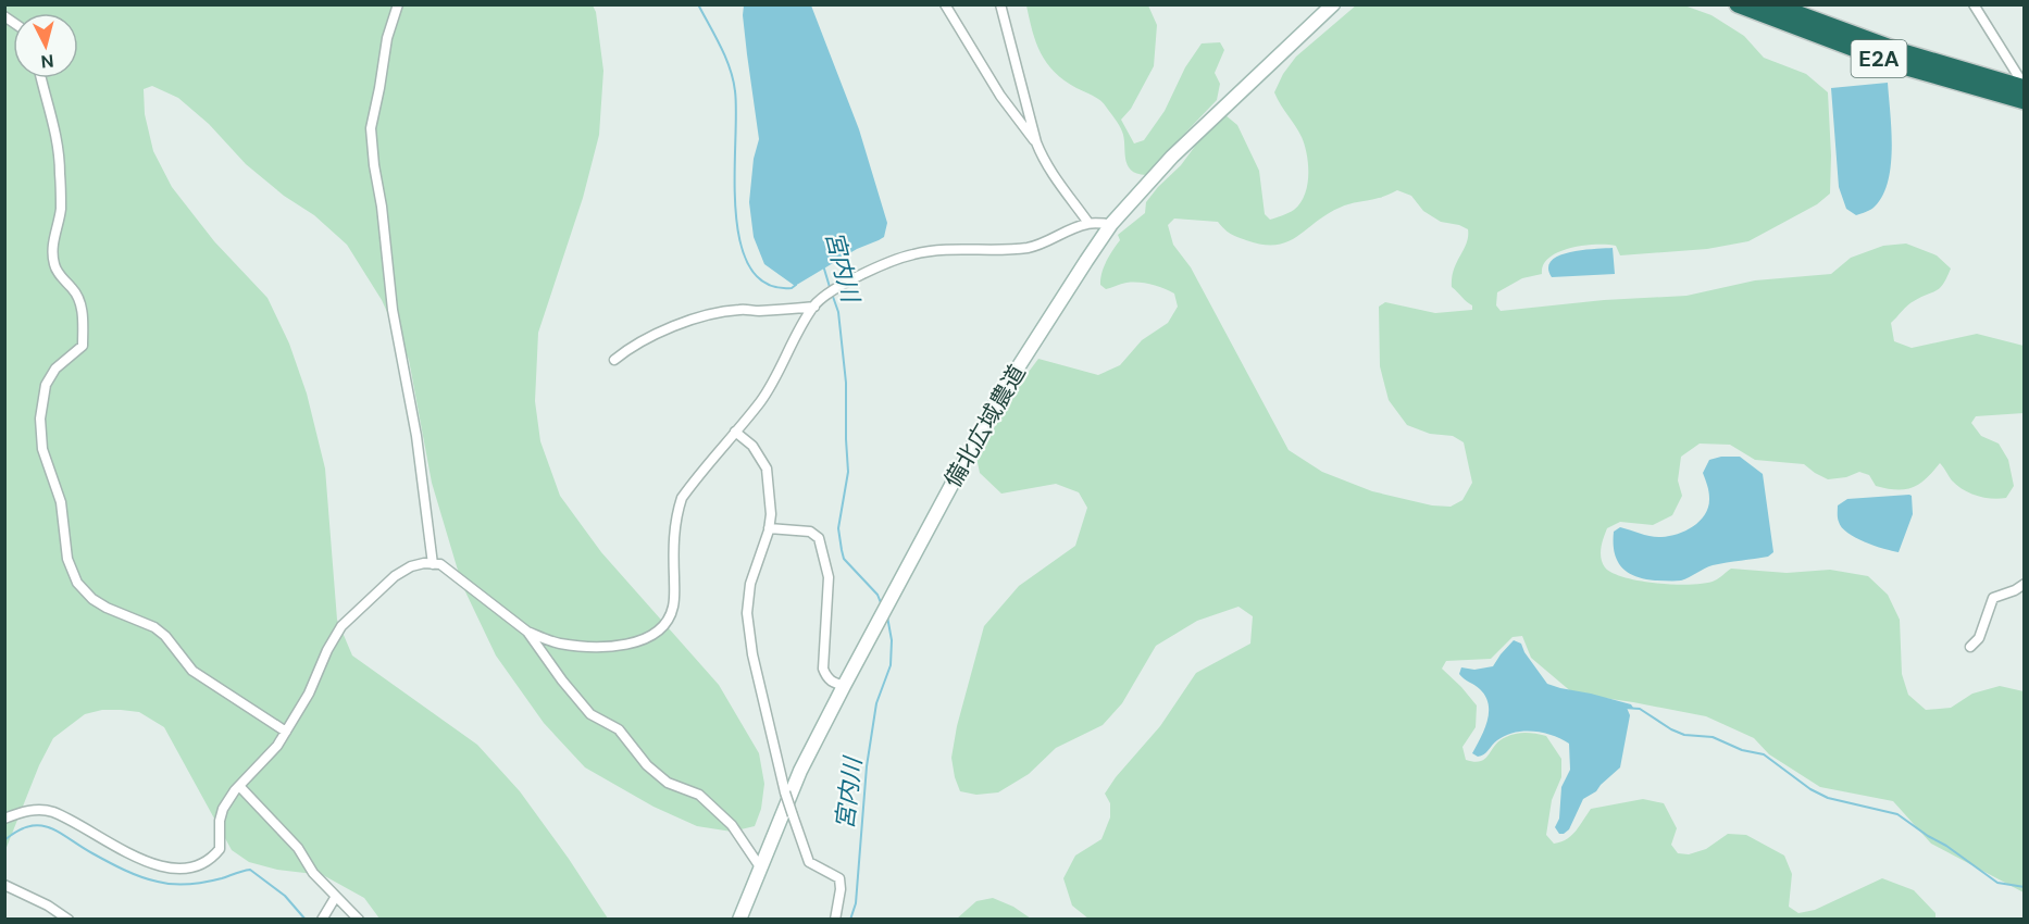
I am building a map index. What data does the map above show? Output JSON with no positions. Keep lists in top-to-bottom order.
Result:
{
  "streets": {
    "highway": ["E2A"],
    "street": ["備北広域農道"]
  },
  "water": ["宮内川"],
  "north": "bottom"
}
